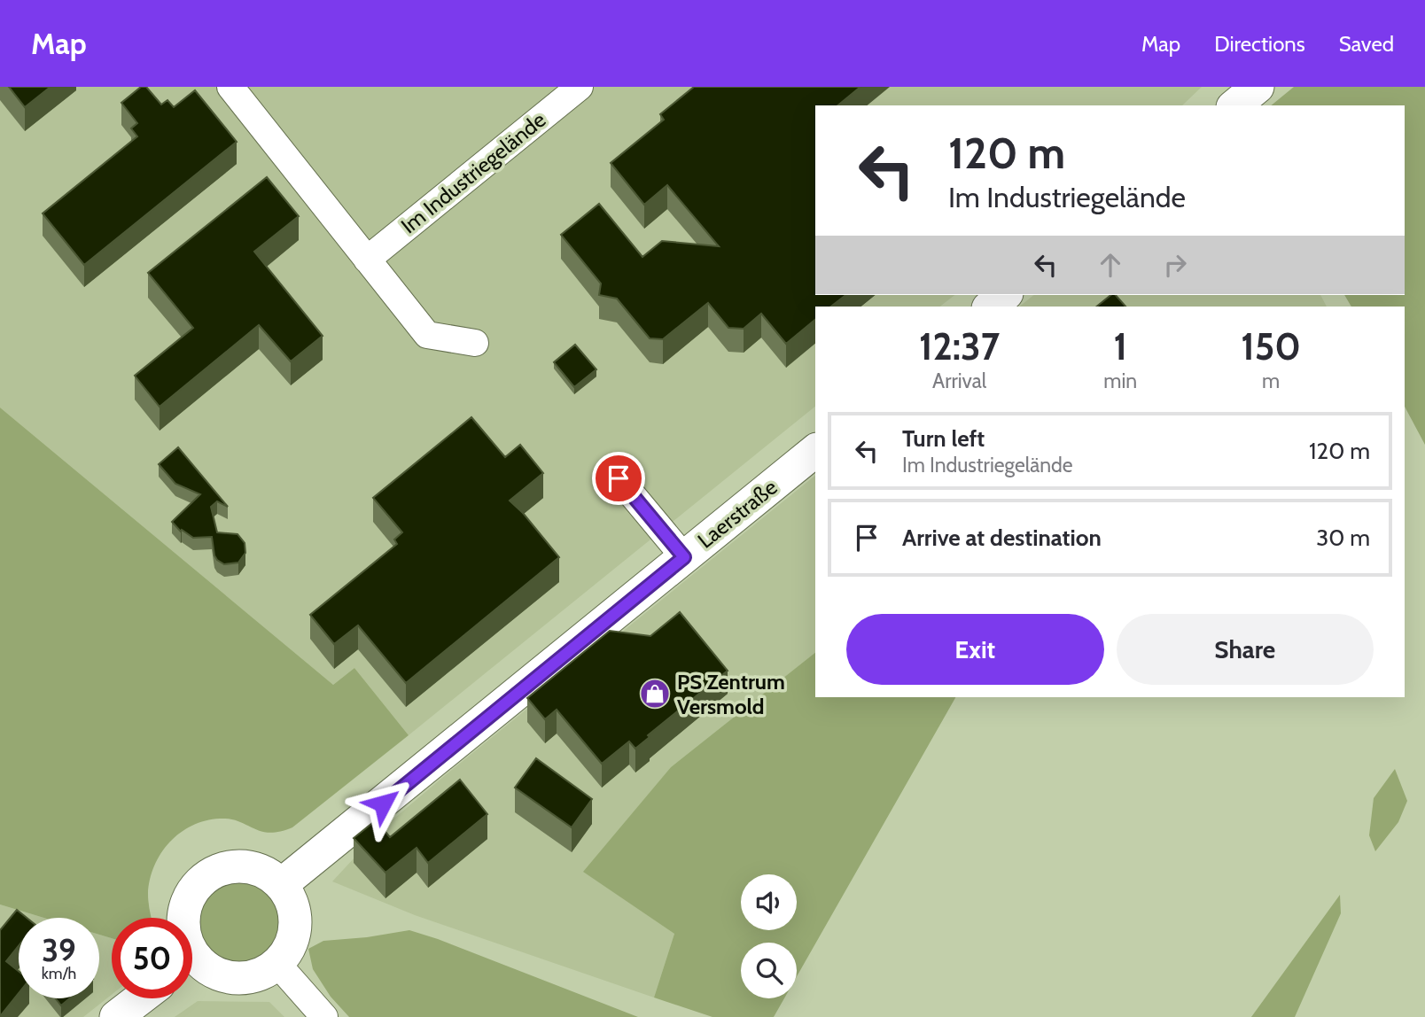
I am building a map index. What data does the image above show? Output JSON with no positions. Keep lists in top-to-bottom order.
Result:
{
  "streets": {
    "main road": ["Laerstraße"],
    "street": ["Im Industriegelände"]
  },
  "places": {
    "shop": ["PS Zentrum Versmold"]
  },
  "page": {
    "header": "Map",
    "nav": ["Map", "Directions", "Saved"],
    "turn": ["120 m", "Im Industriegelände"],
    "eta": [
      "12:37",
      "Arrival",
      "1",
      "min",
      "150",
      "m"
    ],
    "list": [
      {
        "name": "Turn left",
        "note": "Im Industriegelände",
        "value": "120 m"
      },
      {
        "name": "Arrive at destination",
        "value": "30 m"
      }
    ],
    "buttons": ["Exit", "Share"],
    "speed": "39 km/h",
    "limit": "50"
  }
}
